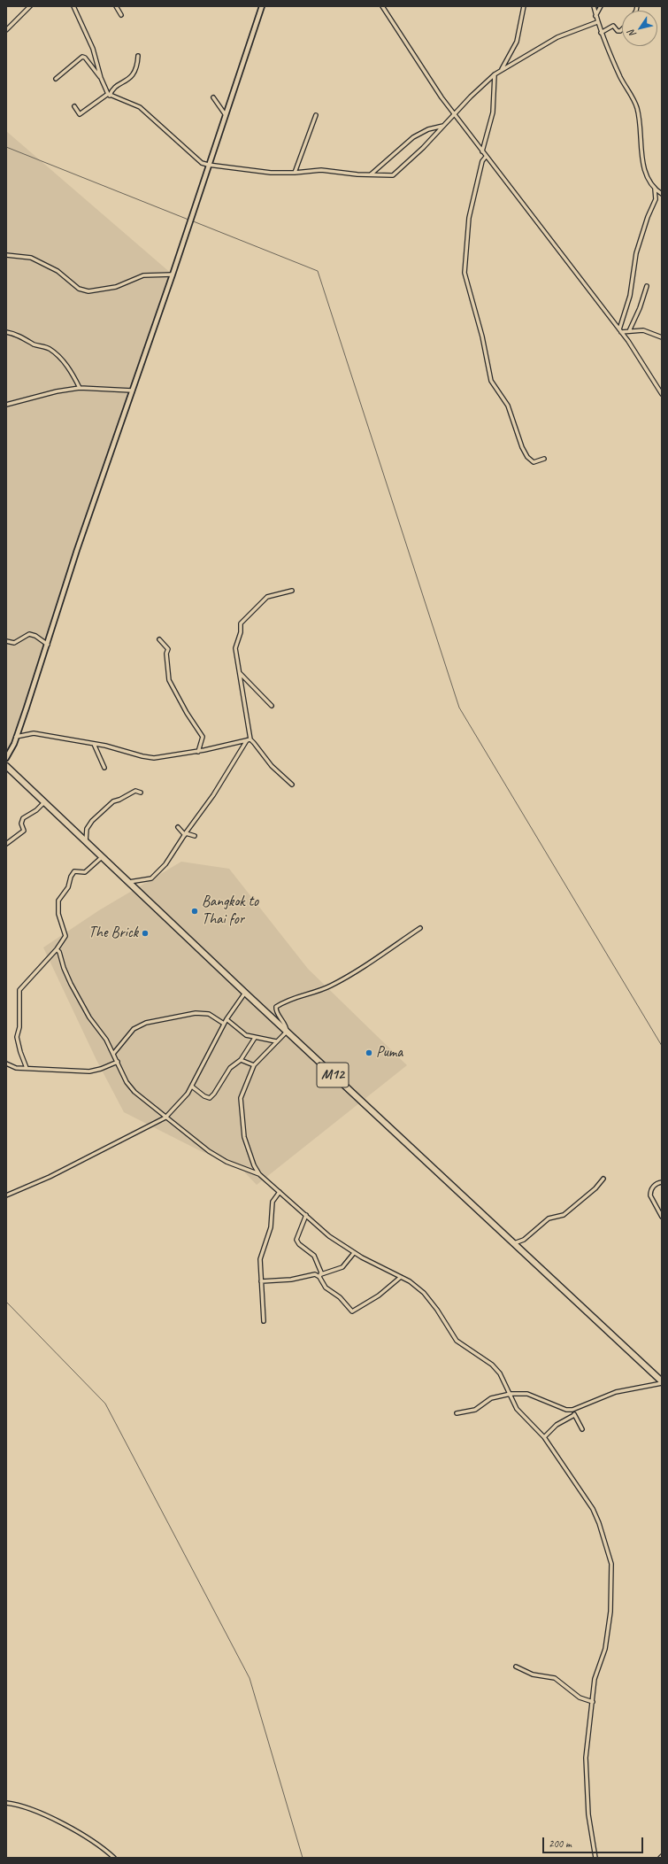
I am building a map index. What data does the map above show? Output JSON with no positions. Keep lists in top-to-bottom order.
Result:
{
  "streets": {
    "highway": ["M12"]
  },
  "places": ["Bangkok to Thai for", "The Brick", "Puma"],
  "scale_bar": "200 m",
  "north": "bottom left"
}
